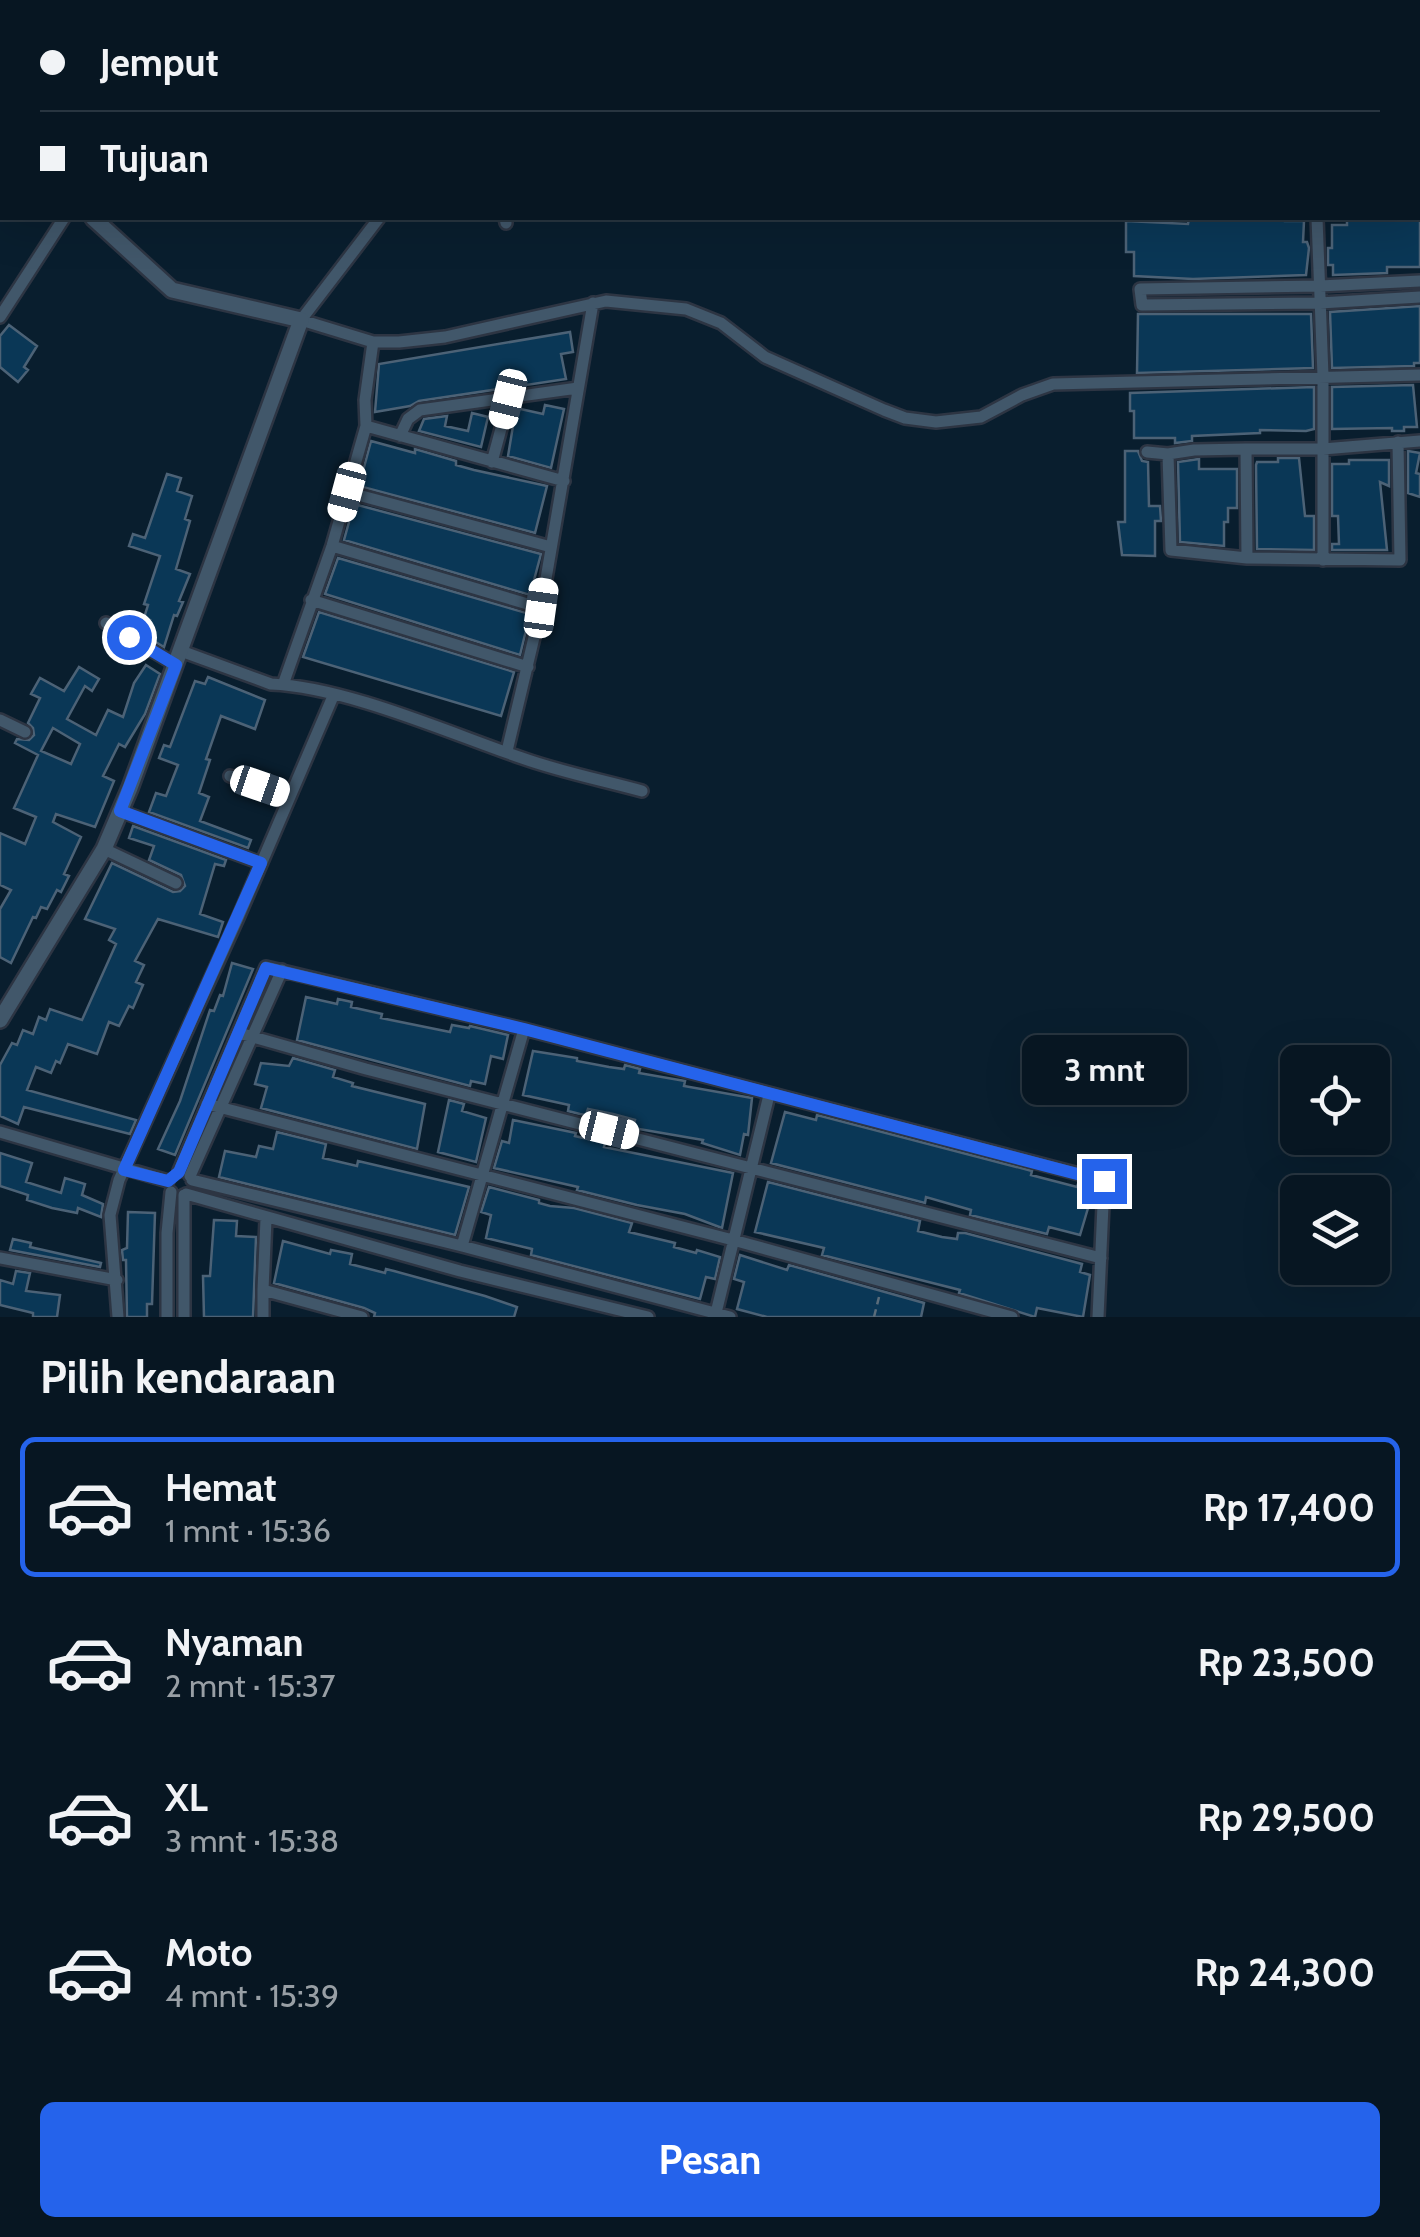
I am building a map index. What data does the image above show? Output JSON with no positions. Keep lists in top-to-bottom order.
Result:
{
  "page": {
    "banner": ["Jemput", "Tujuan"],
    "bubble": "3 mnt",
    "heading": "Pilih kendaraan",
    "list": [
      {
        "name": "Hemat",
        "note": "1 mnt · 15:36",
        "value": "Rp 17,400"
      },
      {
        "name": "Nyaman",
        "note": "2 mnt · 15:37",
        "value": "Rp 23,500"
      },
      {
        "name": "XL",
        "note": "3 mnt · 15:38",
        "value": "Rp 29,500"
      },
      {
        "name": "Moto",
        "note": "4 mnt · 15:39",
        "value": "Rp 24,300"
      }
    ],
    "buttons": "Pesan"
  }
}
